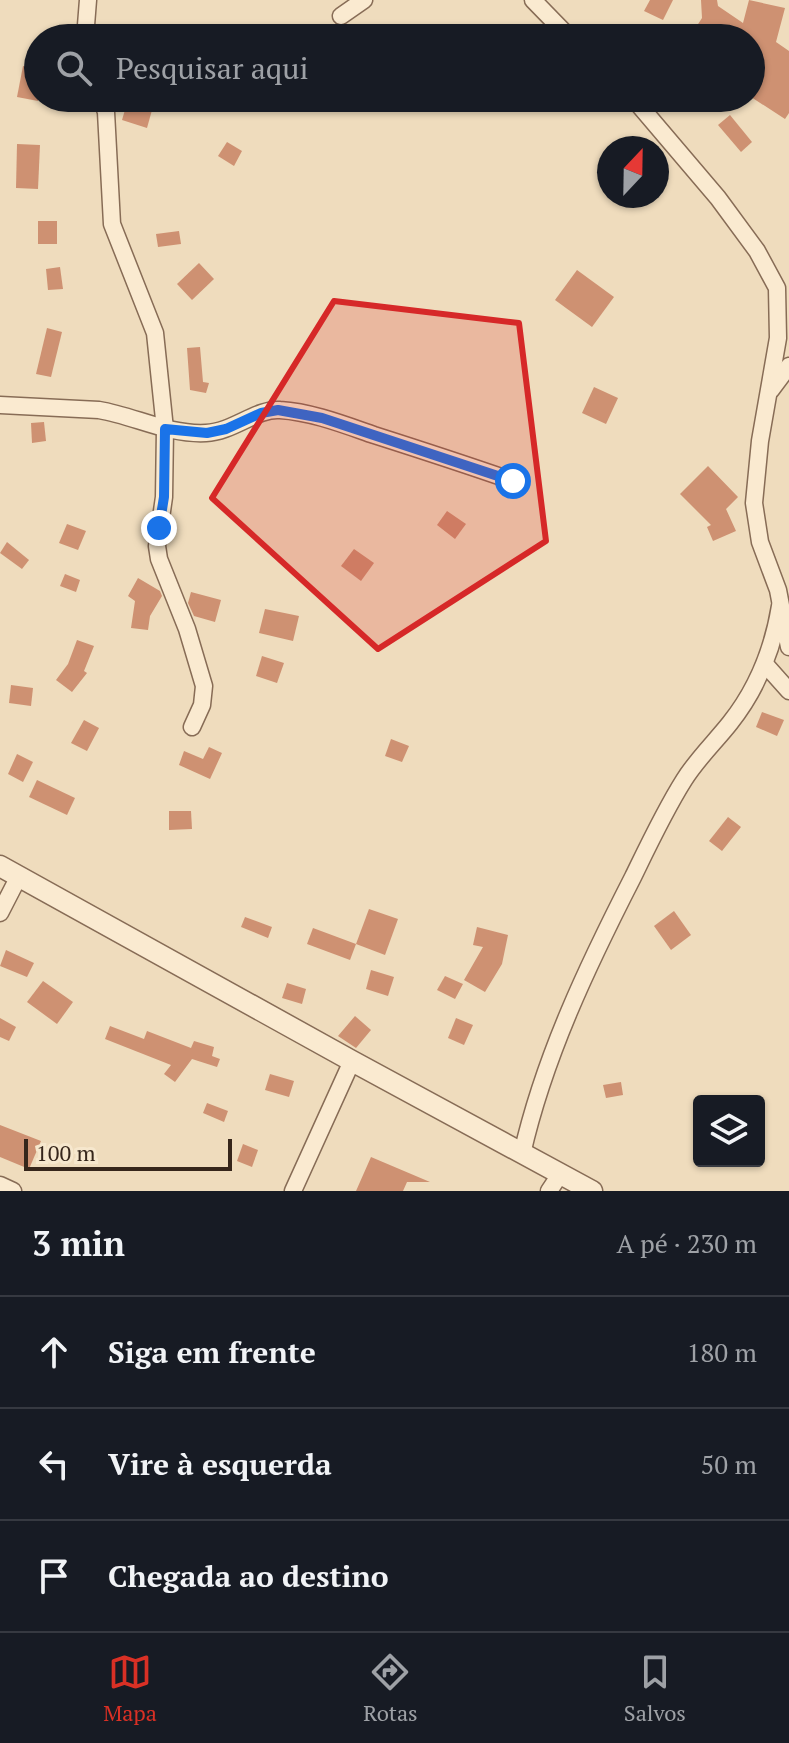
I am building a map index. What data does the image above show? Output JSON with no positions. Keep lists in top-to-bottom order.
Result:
{
  "scale_bar": "100 m",
  "north": "top",
  "page": {
    "search": "Pesquisar aqui",
    "scale": "100 m",
    "heading": ["3 min", "A pé · 230 m"],
    "list": [
      ["Siga em frente", "180 m"],
      ["Vire à esquerda", "50 m"],
      "Chegada ao destino"
    ],
    "nav": ["Mapa", "Rotas", "Salvos"]
  }
}
